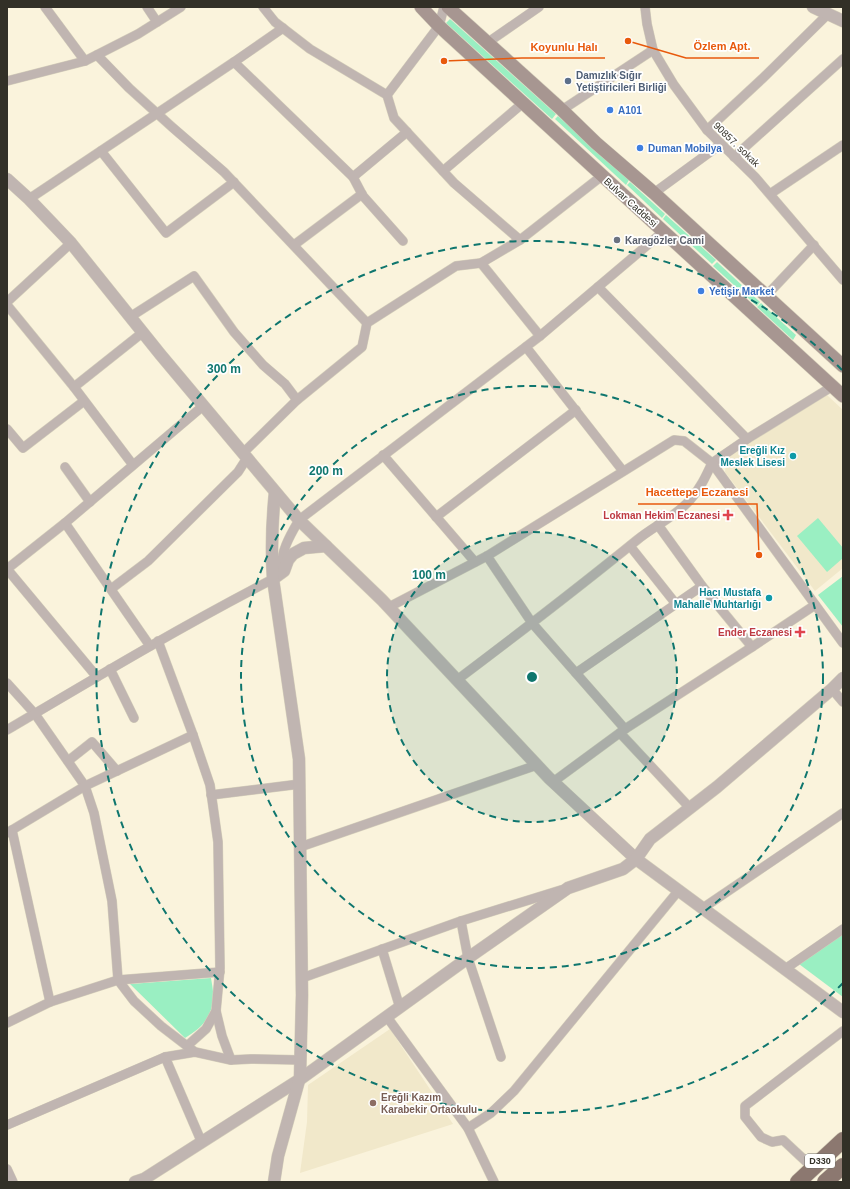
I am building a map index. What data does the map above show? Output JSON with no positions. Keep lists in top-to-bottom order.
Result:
{
  "streets": {
    "highway": ["D330"],
    "main road": ["Bulvar Caddesi"],
    "street": ["90857. sokak"]
  },
  "places": {
    "other": [
      "Özlem Apt.",
      "Koyunlu Halı",
      "Damızlık Sığır Yetiştiricileri Birliği",
      "A101",
      "Duman Mobilya",
      "Karagözler Cami",
      "Yetişir Market",
      "Ereğli Kız Meslek Lisesi",
      "Hacettepe Eczanesi",
      "Hacı Mustafa Mahalle Muhtarlığı",
      "Ereğli Kazım Karabekir Ortaokulu"
    ],
    "health": ["Lokman Hekim Eczanesi", "Ender Eczanesi"]
  },
  "rings": ["300 m", "200 m", "100 m"]
}
